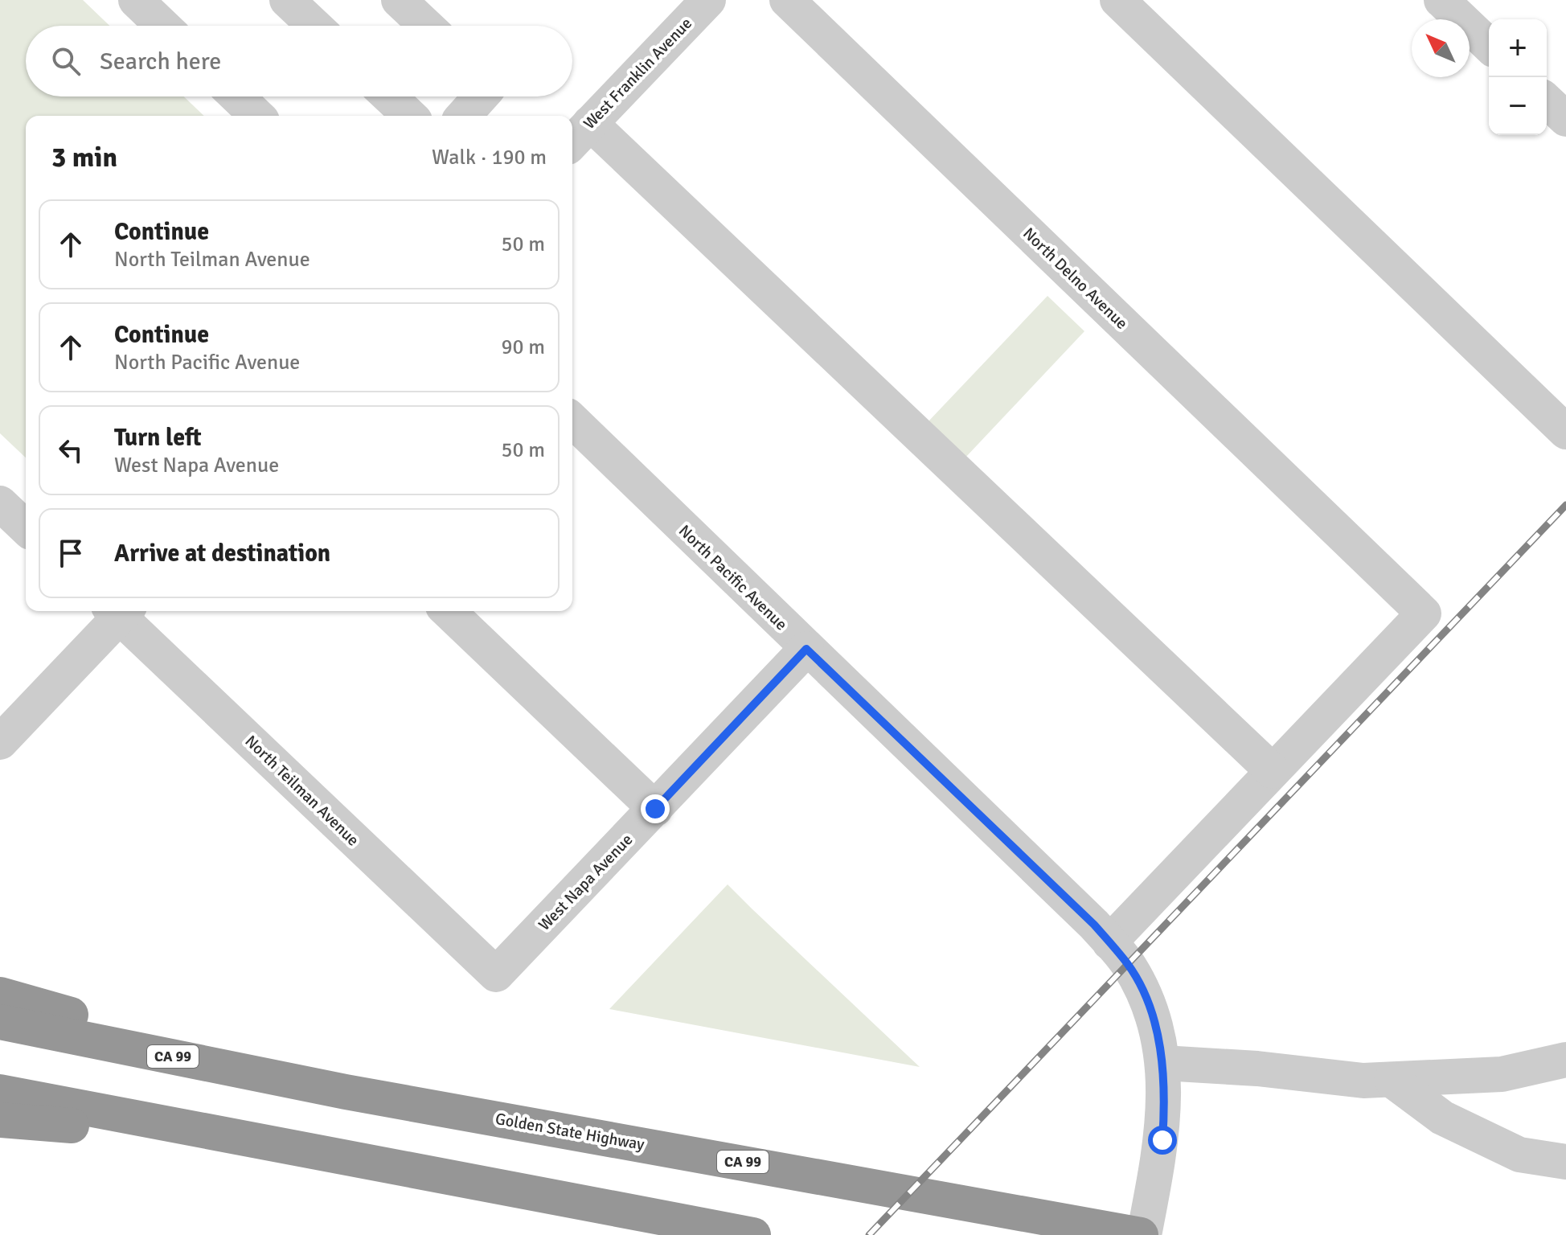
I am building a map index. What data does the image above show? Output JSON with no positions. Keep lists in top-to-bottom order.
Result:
{
  "streets": {
    "highway": ["CA 99", "Golden State Highway"],
    "street": [
      "West Franklin Avenue",
      "North Delno Avenue",
      "North Pacific Avenue",
      "North Teilman Avenue",
      "West Napa Avenue"
    ]
  },
  "crossings": [
    ["North Pacific Avenue", "West Napa Avenue"],
    ["North Teilman Avenue", "West Napa Avenue"]
  ],
  "north": "top left",
  "page": {
    "map_buttons": ["+", "−"],
    "search": "Search here",
    "heading": ["3 min", "Walk · 190 m"],
    "list": [
      ["Continue", "North Teilman Avenue", "50 m"],
      ["Continue", "North Pacific Avenue", "90 m"],
      ["Turn left", "West Napa Avenue", "50 m"],
      "Arrive at destination"
    ]
  }
}
